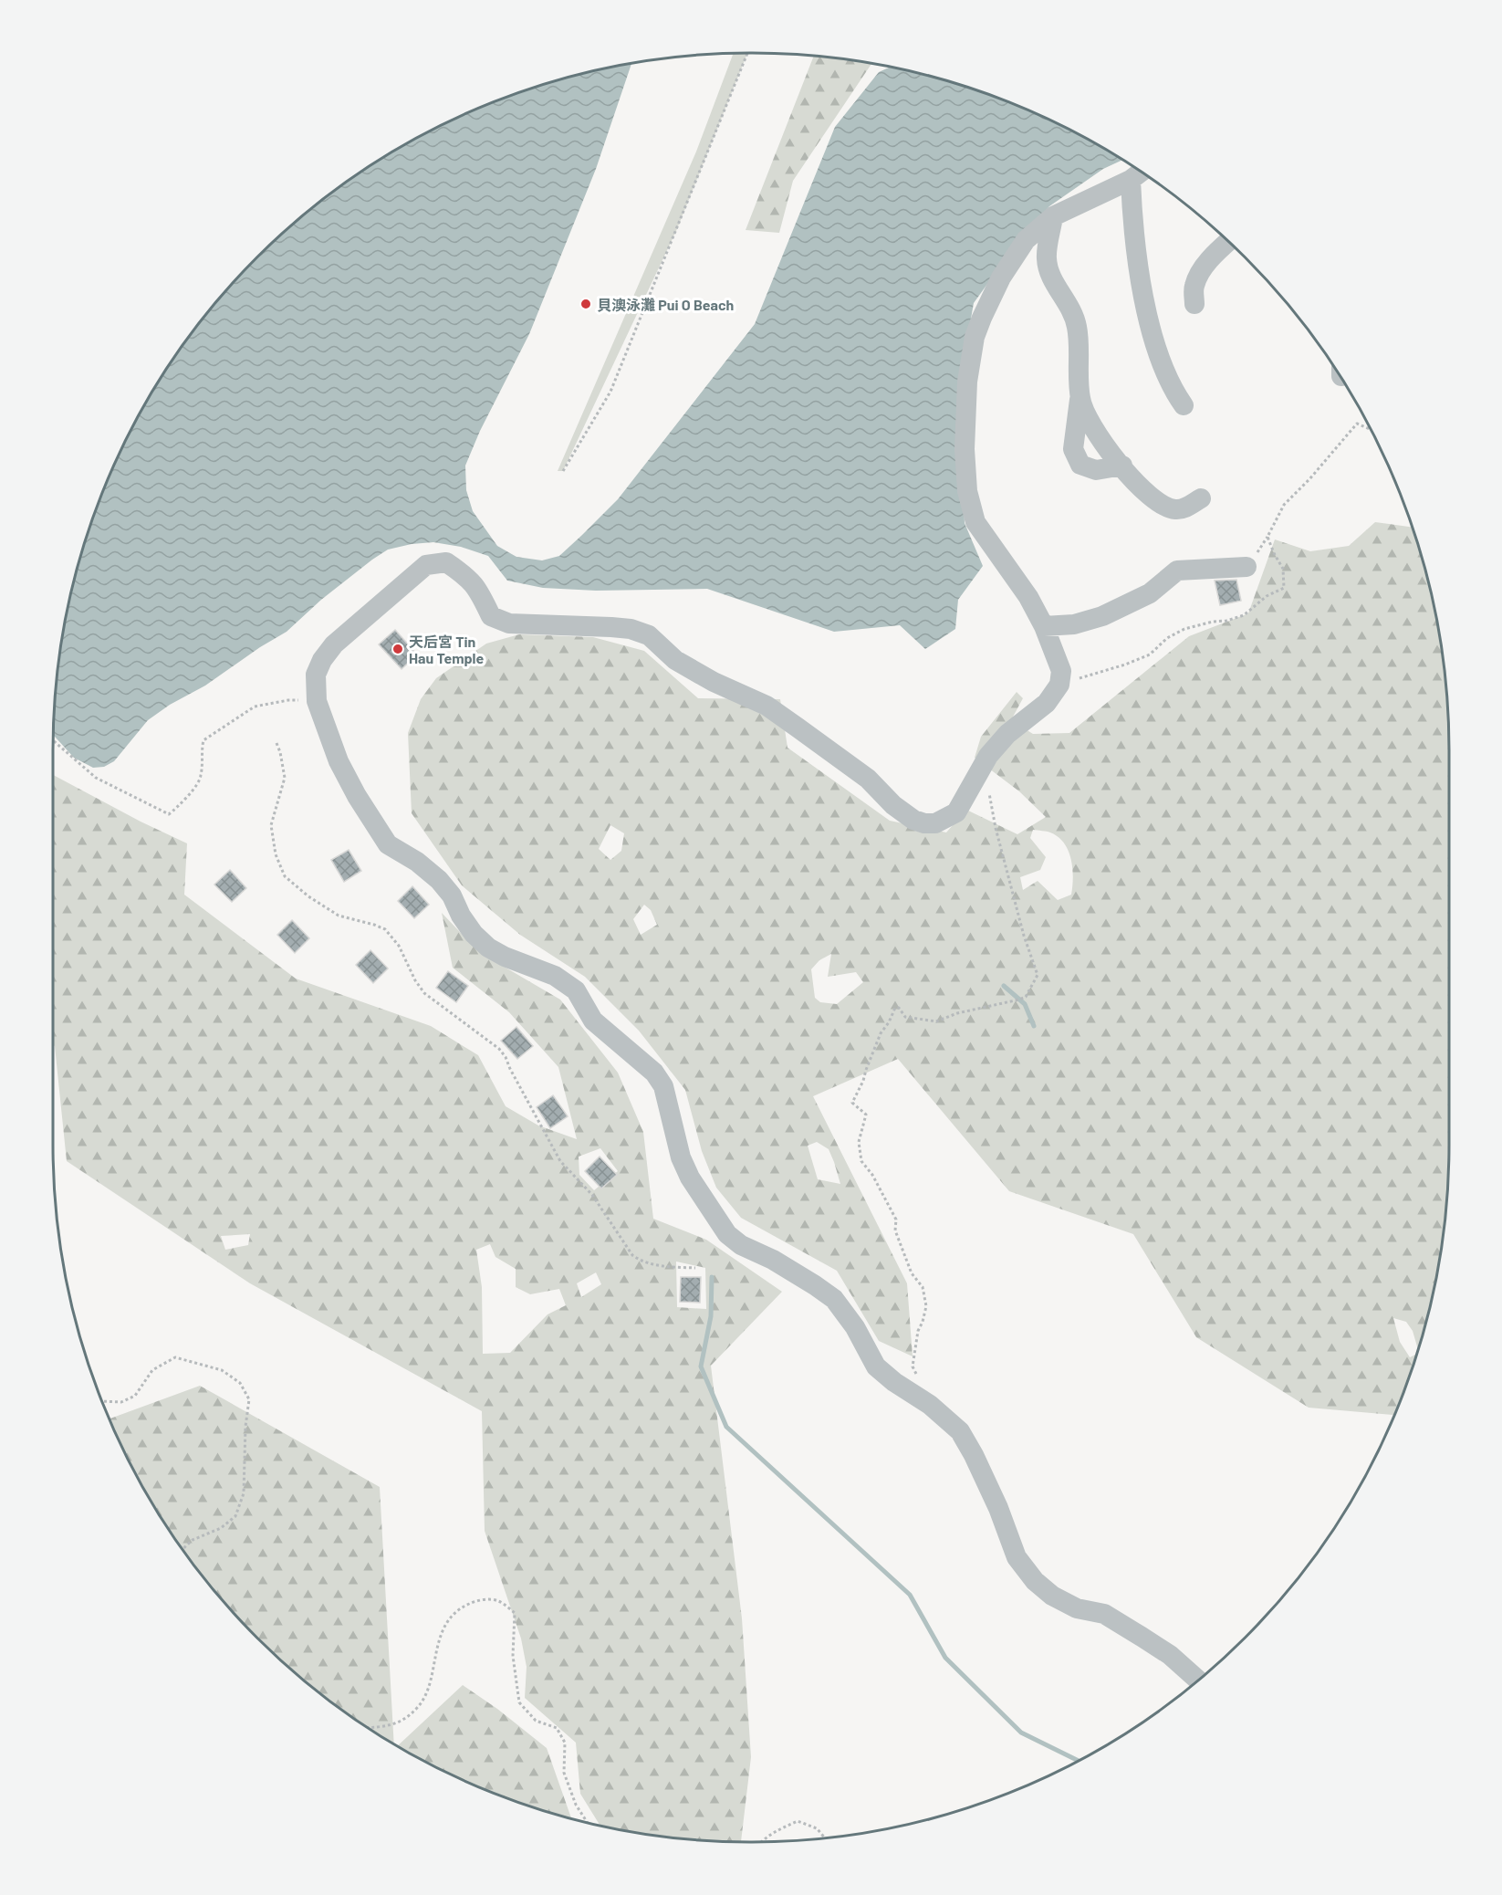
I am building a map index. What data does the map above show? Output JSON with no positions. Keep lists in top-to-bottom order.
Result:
{
  "places": ["貝澳泳灘 Pui O Beach", "天后宮 Tin Hau Temple"]
}
